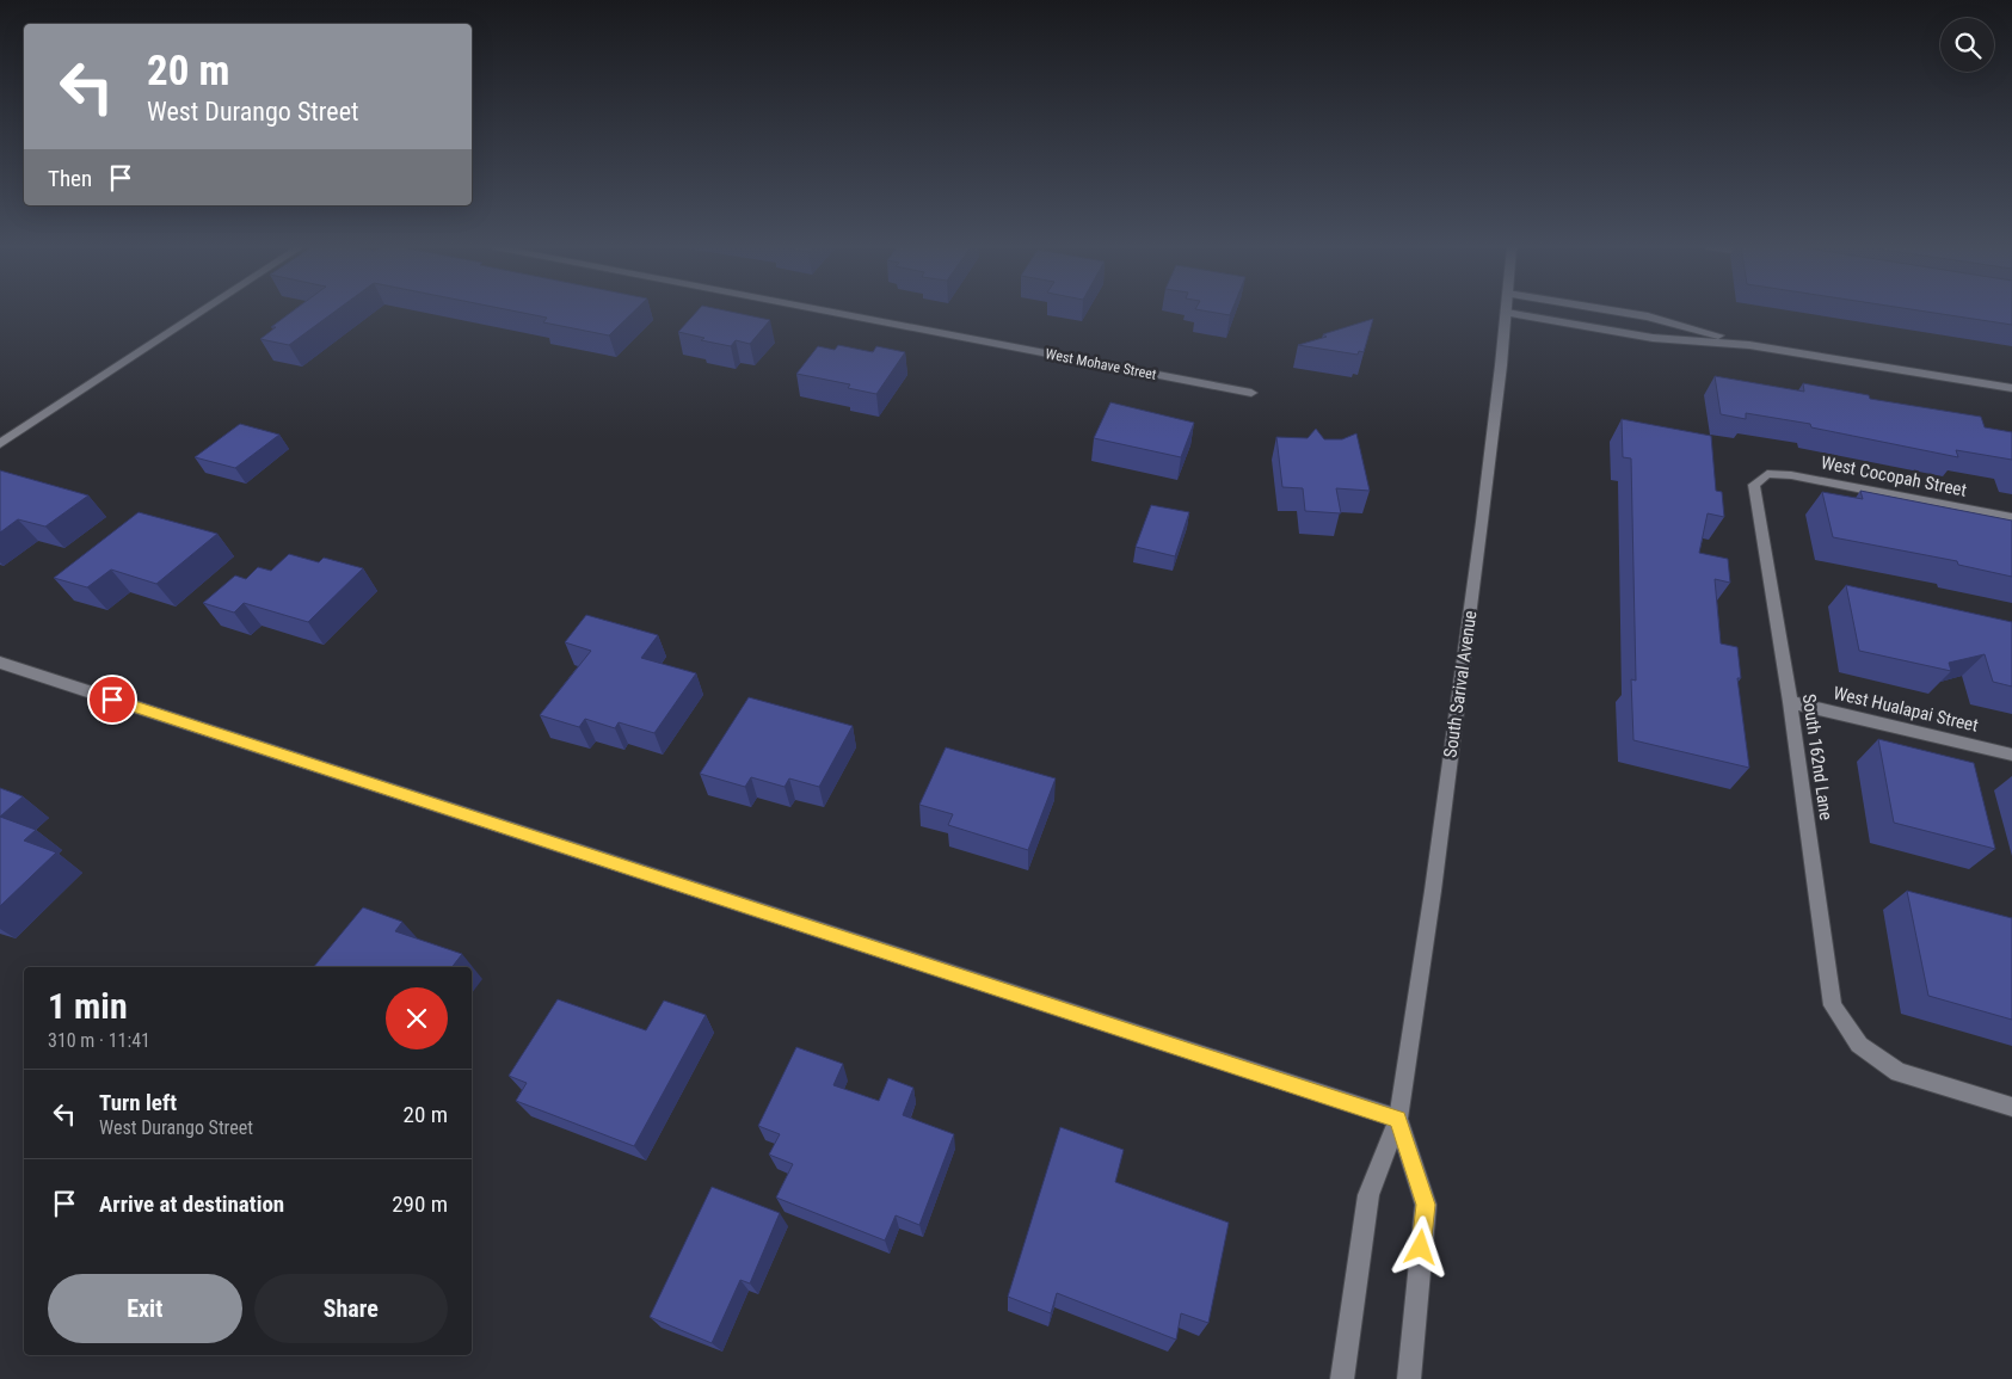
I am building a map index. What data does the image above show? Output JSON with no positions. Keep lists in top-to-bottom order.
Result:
{
  "streets": {
    "street": [
      "West Mohave Street",
      "West Cocopah Street",
      "South Sarival Avenue",
      "West Hualapai Street",
      "South 162nd Lane"
    ]
  },
  "crossings": [
    ["West Cocopah Street", "South 162nd Lane"],
    ["West Hualapai Street", "South 162nd Lane"]
  ],
  "page": {
    "turn": ["20 m", "West Durango Street"],
    "then": "Then",
    "heading": ["1 min", "310 m · 11:41"],
    "list": [
      {
        "name": "Turn left",
        "note": "West Durango Street",
        "value": "20 m"
      },
      {
        "name": "Arrive at destination",
        "value": "290 m"
      }
    ],
    "buttons": ["Exit", "Share"]
  }
}
